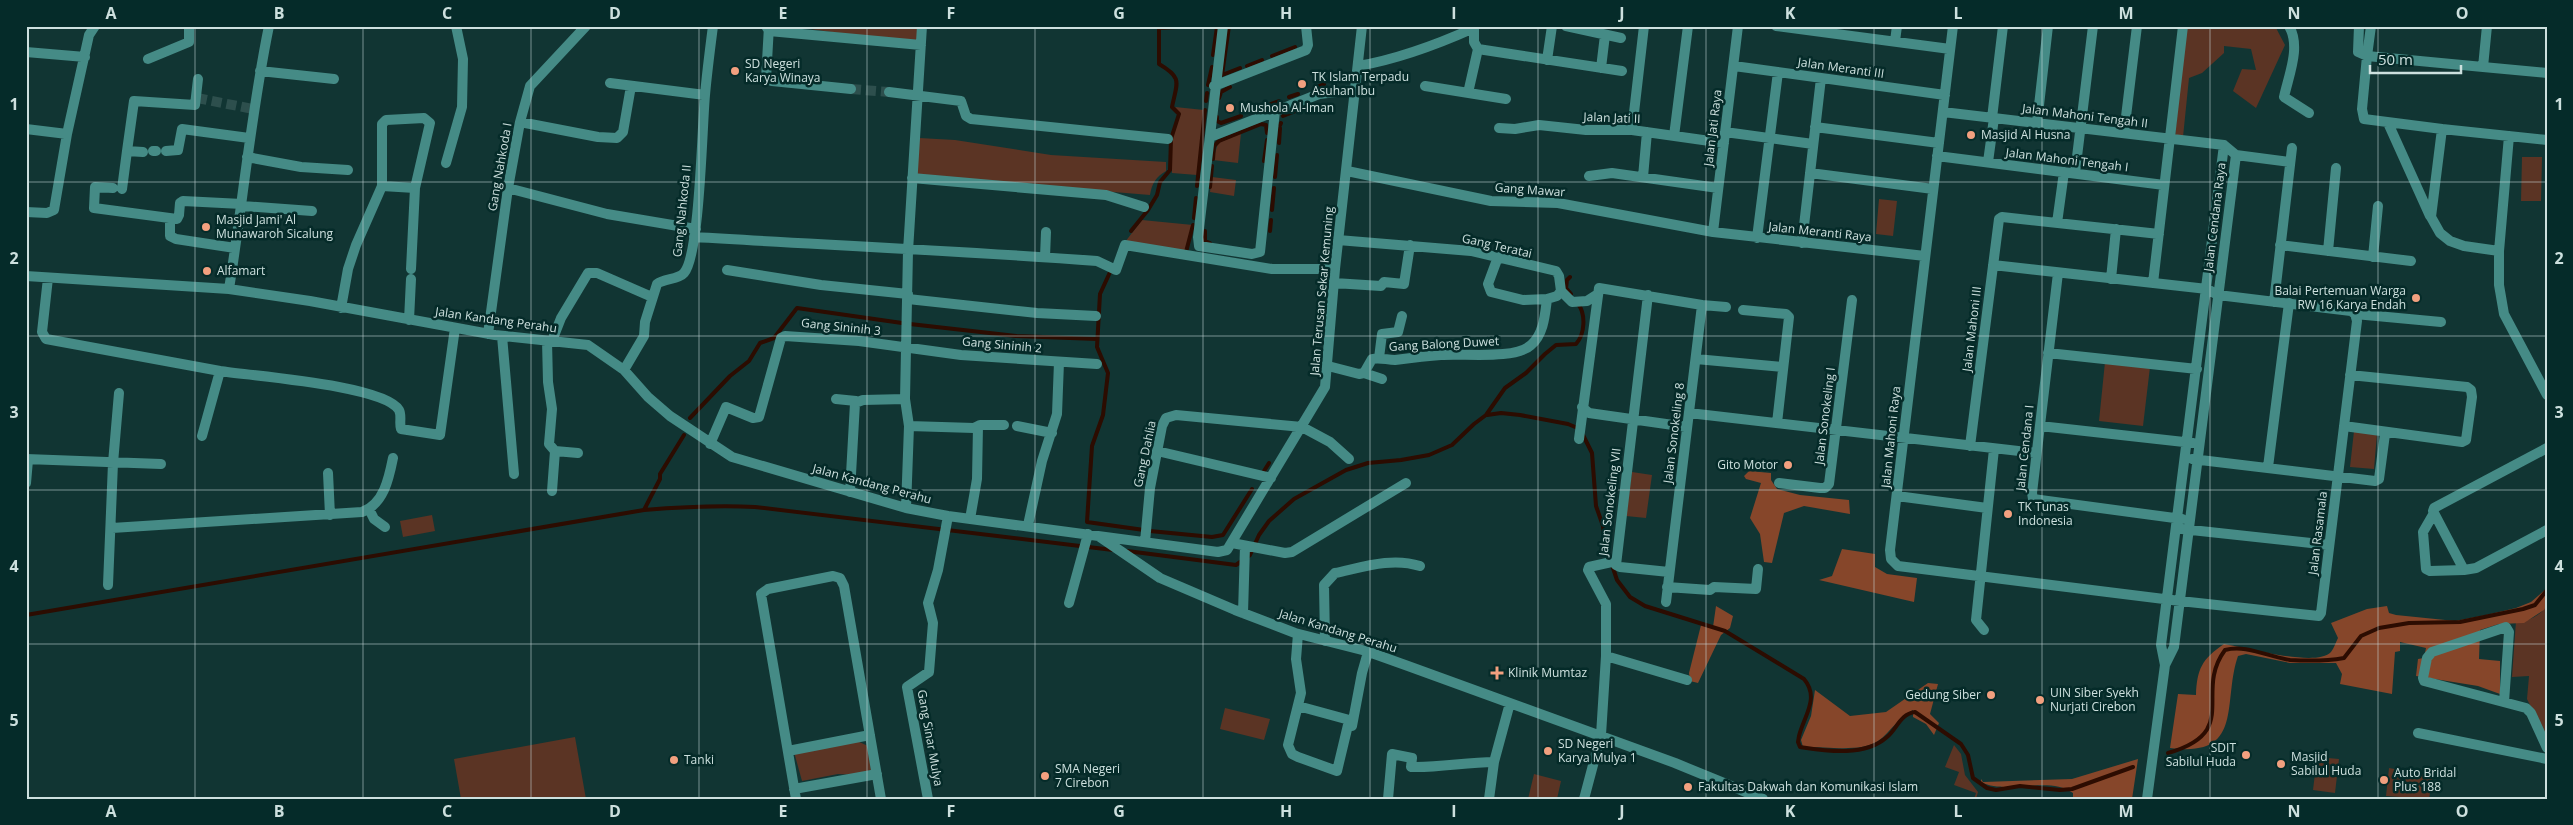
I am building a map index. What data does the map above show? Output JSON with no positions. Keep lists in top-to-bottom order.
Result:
{
  "streets": {
    "street": [
      "Jalan Meranti III",
      "Jalan Mahoni Tengah II",
      "Jalan Jati II",
      "Jalan Jati Raya",
      "Jalan Mahoni Tengah I",
      "Gang Nahkoda I",
      "Gang Mawar",
      "Gang Nahkoda II",
      "Jalan Cendana Raya",
      "Jalan Meranti Raya",
      "Gang Teratai",
      "Jalan Terusan Sekar Kemuning",
      "Jalan Kandang Perahu",
      "Gang Sininih 3",
      "Jalan Mahoni III",
      "Gang Balong Duwet",
      "Gang Sininih 2",
      "Jalan Sonokeling I",
      "Jalan Sonokeling 8",
      "Jalan Mahoni Raya",
      "Jalan Cendana I",
      "Gang Dahlia",
      "Jalan Sonokeling VII",
      "Jalan Rasamala",
      "Gang Sinar Mulya"
    ]
  },
  "crossings": [
    ["Jalan Meranti III", "Jalan Jati Raya"],
    ["Jalan Meranti III", "Jalan Mahoni Raya"],
    ["Jalan Mahoni Tengah II", "Jalan Cendana Raya"],
    ["Jalan Mahoni Tengah II", "Jalan Mahoni Raya"],
    ["Jalan Jati II", "Jalan Jati Raya"],
    ["Jalan Jati Raya", "Gang Mawar"],
    ["Jalan Jati Raya", "Jalan Meranti Raya"],
    ["Jalan Mahoni Tengah I", "Jalan Mahoni Raya"],
    ["Gang Nahkoda I", "Jalan Kandang Perahu"],
    ["Gang Mawar", "Jalan Meranti Raya"],
    ["Gang Mawar", "Jalan Terusan Sekar Kemuning"],
    ["Gang Nahkoda II", "Jalan Kandang Perahu"],
    ["Jalan Cendana Raya", "Jalan Mahoni Raya"],
    ["Jalan Cendana Raya", "Jalan Cendana I"],
    ["Jalan Cendana Raya", "Jalan Rasamala"],
    ["Jalan Meranti Raya", "Jalan Mahoni Raya"],
    ["Gang Teratai", "Jalan Terusan Sekar Kemuning"],
    ["Jalan Terusan Sekar Kemuning", "Gang Dahlia"],
    ["Jalan Kandang Perahu", "Gang Sininih 3"],
    ["Jalan Kandang Perahu", "Gang Sinar Mulya"],
    ["Gang Sininih 3", "Gang Sininih 2"],
    ["Jalan Sonokeling 8", "Jalan Sonokeling VII"],
    ["Jalan Mahoni Raya", "Jalan Rasamala"]
  ],
  "places": {
    "other": [
      "SD Negeri Karya Winaya",
      "TK Islam Terpadu Asuhan Ibu",
      "Mushola Al-Iman",
      "Masjid Al Husna",
      "Masjid Jami' Al Munawaroh Sicalung",
      "Alfamart",
      "Balai Pertemuan Warga RW 16 Karya Endah",
      "Gito Motor",
      "TK Tunas Indonesia",
      "Gedung Siber",
      "UIN Siber Syekh Nurjati Cirebon",
      "SD Negeri Karya Mulya 1",
      "SDIT Sabilul Huda",
      "Tanki",
      "Masjid Sabilul Huda",
      "SMA Negeri 7 Cirebon",
      "Auto Bridal Plus 188",
      "Fakultas Dakwah dan Komunikasi Islam"
    ],
    "health": ["Klinik Mumtaz"]
  },
  "scale_bar": "50 m",
  "grid": {
    "columns": [
      "A",
      "B",
      "C",
      "D",
      "E",
      "F",
      "G",
      "H",
      "I",
      "J",
      "K",
      "L",
      "M",
      "N",
      "O"
    ],
    "rows": [
      "1",
      "2",
      "3",
      "4",
      "5"
    ]
  }
}
